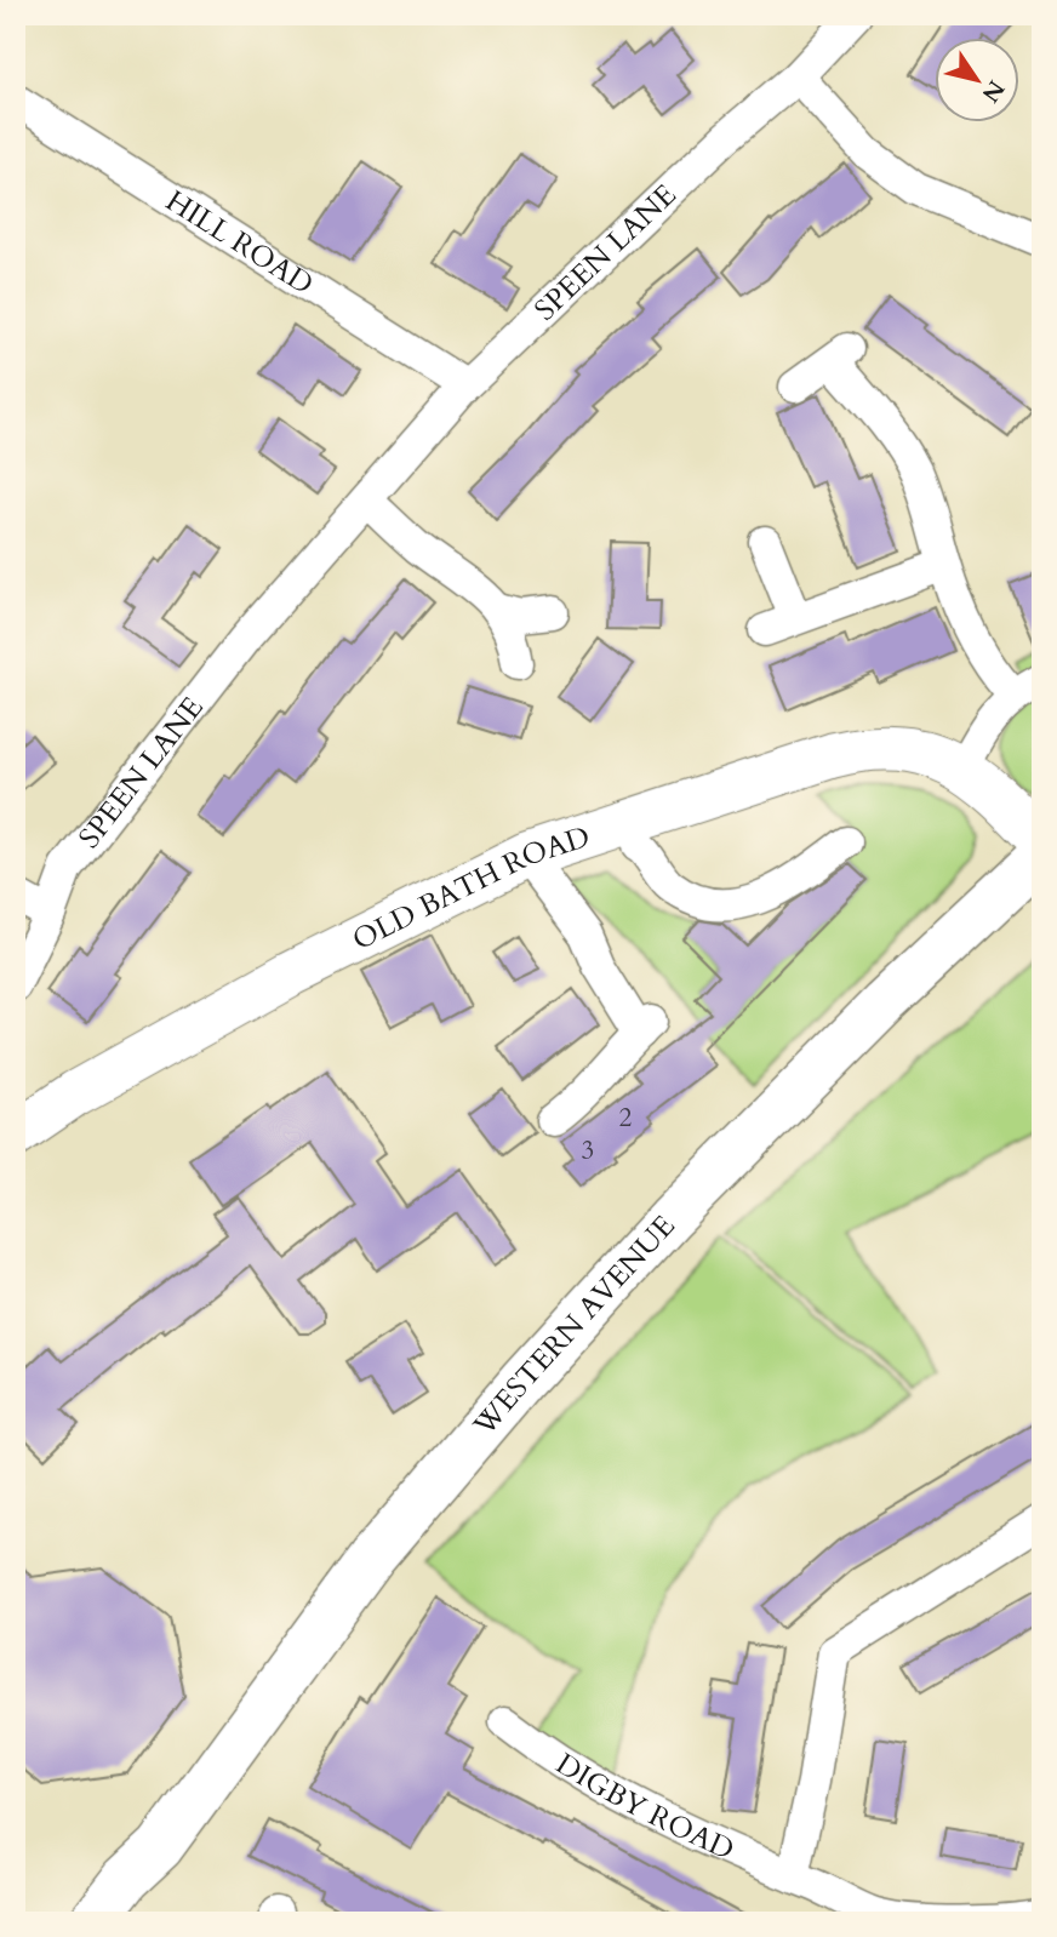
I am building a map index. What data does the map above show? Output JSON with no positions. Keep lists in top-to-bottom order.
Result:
{
  "streets": {
    "main road": ["WESTERN AVENUE"],
    "street": [
      "HILL ROAD",
      "SPEEN LANE",
      "OLD BATH ROAD",
      "DIGBY ROAD"
    ]
  },
  "crossings": [
    ["HILL ROAD", "SPEEN LANE"]
  ],
  "house_numbers": ["2", "3"],
  "north": "bottom right"
}
